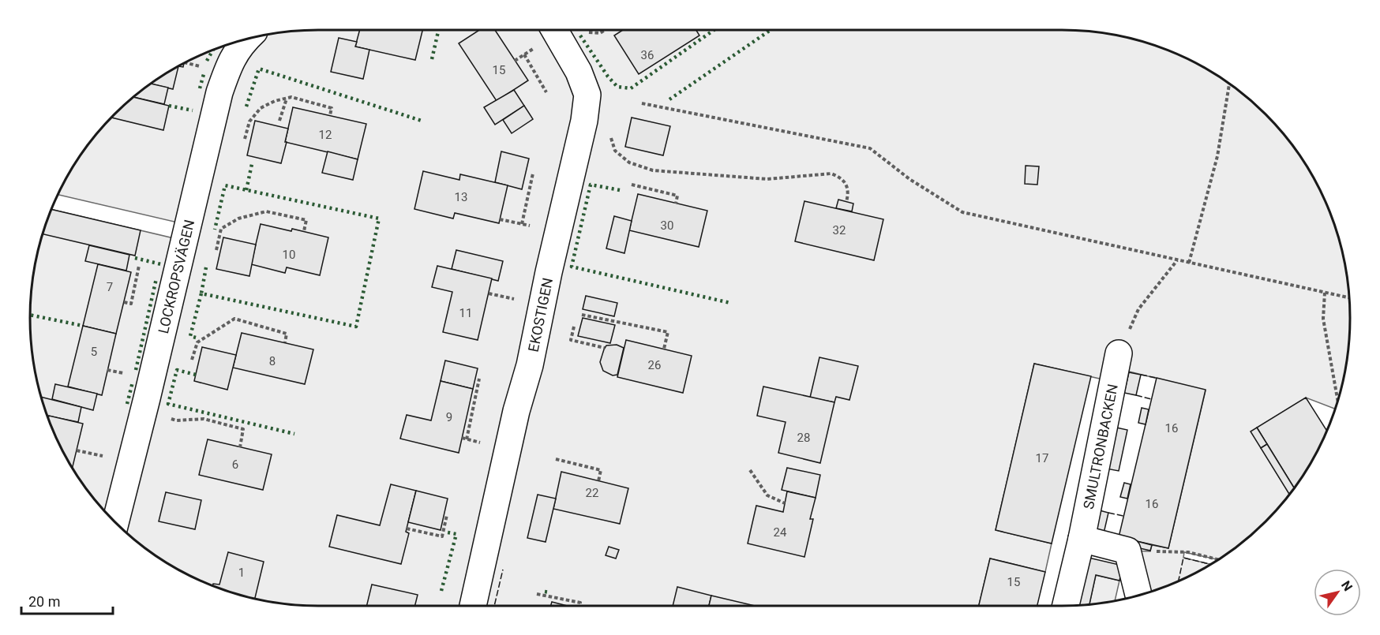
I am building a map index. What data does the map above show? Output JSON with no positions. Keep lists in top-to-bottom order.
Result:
{
  "streets": {
    "street": ["LOCKROPSVÄGEN", "EKOSTIGEN", "SMULTRONBACKEN"]
  },
  "house_numbers": [
    "36",
    "15",
    "12",
    "13",
    "30",
    "32",
    "10",
    "7",
    "11",
    "5",
    "8",
    "26",
    "9",
    "16",
    "28",
    "17",
    "6",
    "22",
    "16",
    "24",
    "1",
    "15"
  ],
  "scale_bar": "20 m",
  "north": "top right"
}
